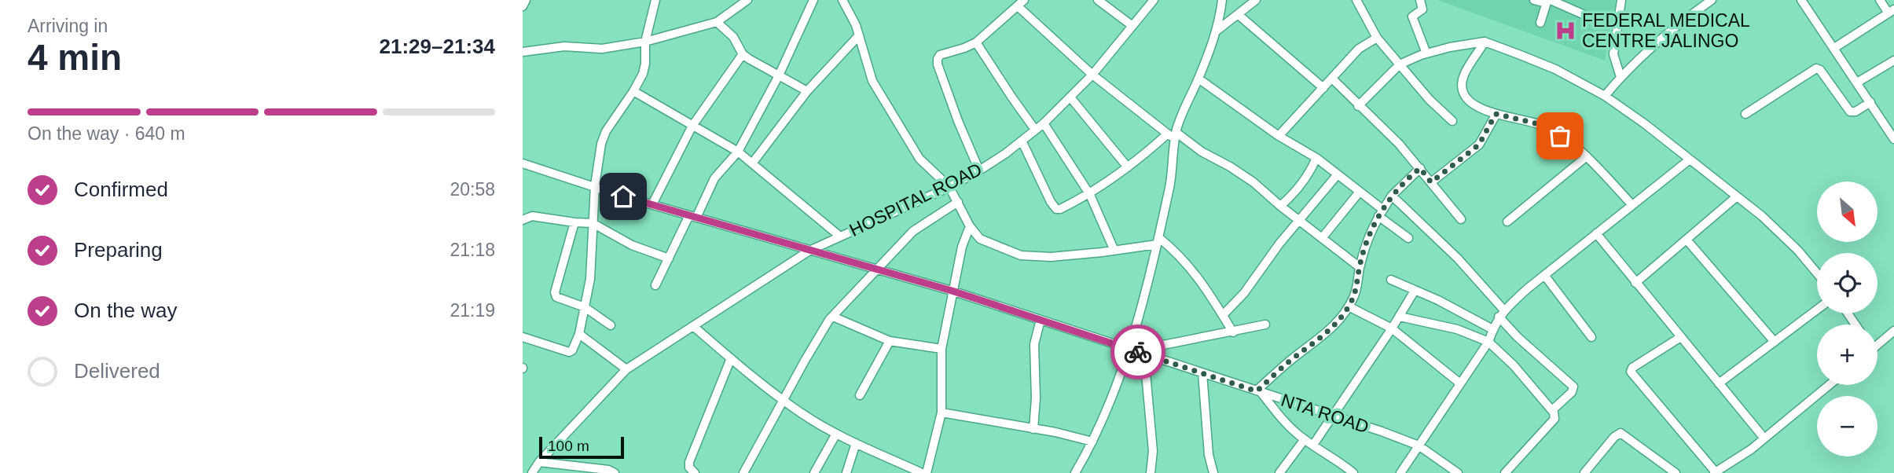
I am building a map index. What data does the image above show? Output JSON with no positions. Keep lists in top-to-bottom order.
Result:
{
  "streets": {
    "street": ["HOSPITAL ROAD", "NTA ROAD"]
  },
  "crossings": [
    ["HOSPITAL ROAD", "NTA ROAD"]
  ],
  "places": {
    "hospital": ["FEDERAL MEDICAL CENTRE JALINGO"]
  },
  "scale_bar": "100 m",
  "north": "bottom right",
  "page": {
    "heading": ["4 min", "Arriving in", "21:29–21:34"],
    "bar": "On the way · 640 m",
    "list": [
      ["Confirmed", "20:58"],
      ["Preparing", "21:18"],
      ["On the way", "21:19"],
      "Delivered"
    ],
    "map_buttons": ["+", "−"],
    "scale": "100 m"
  }
}
